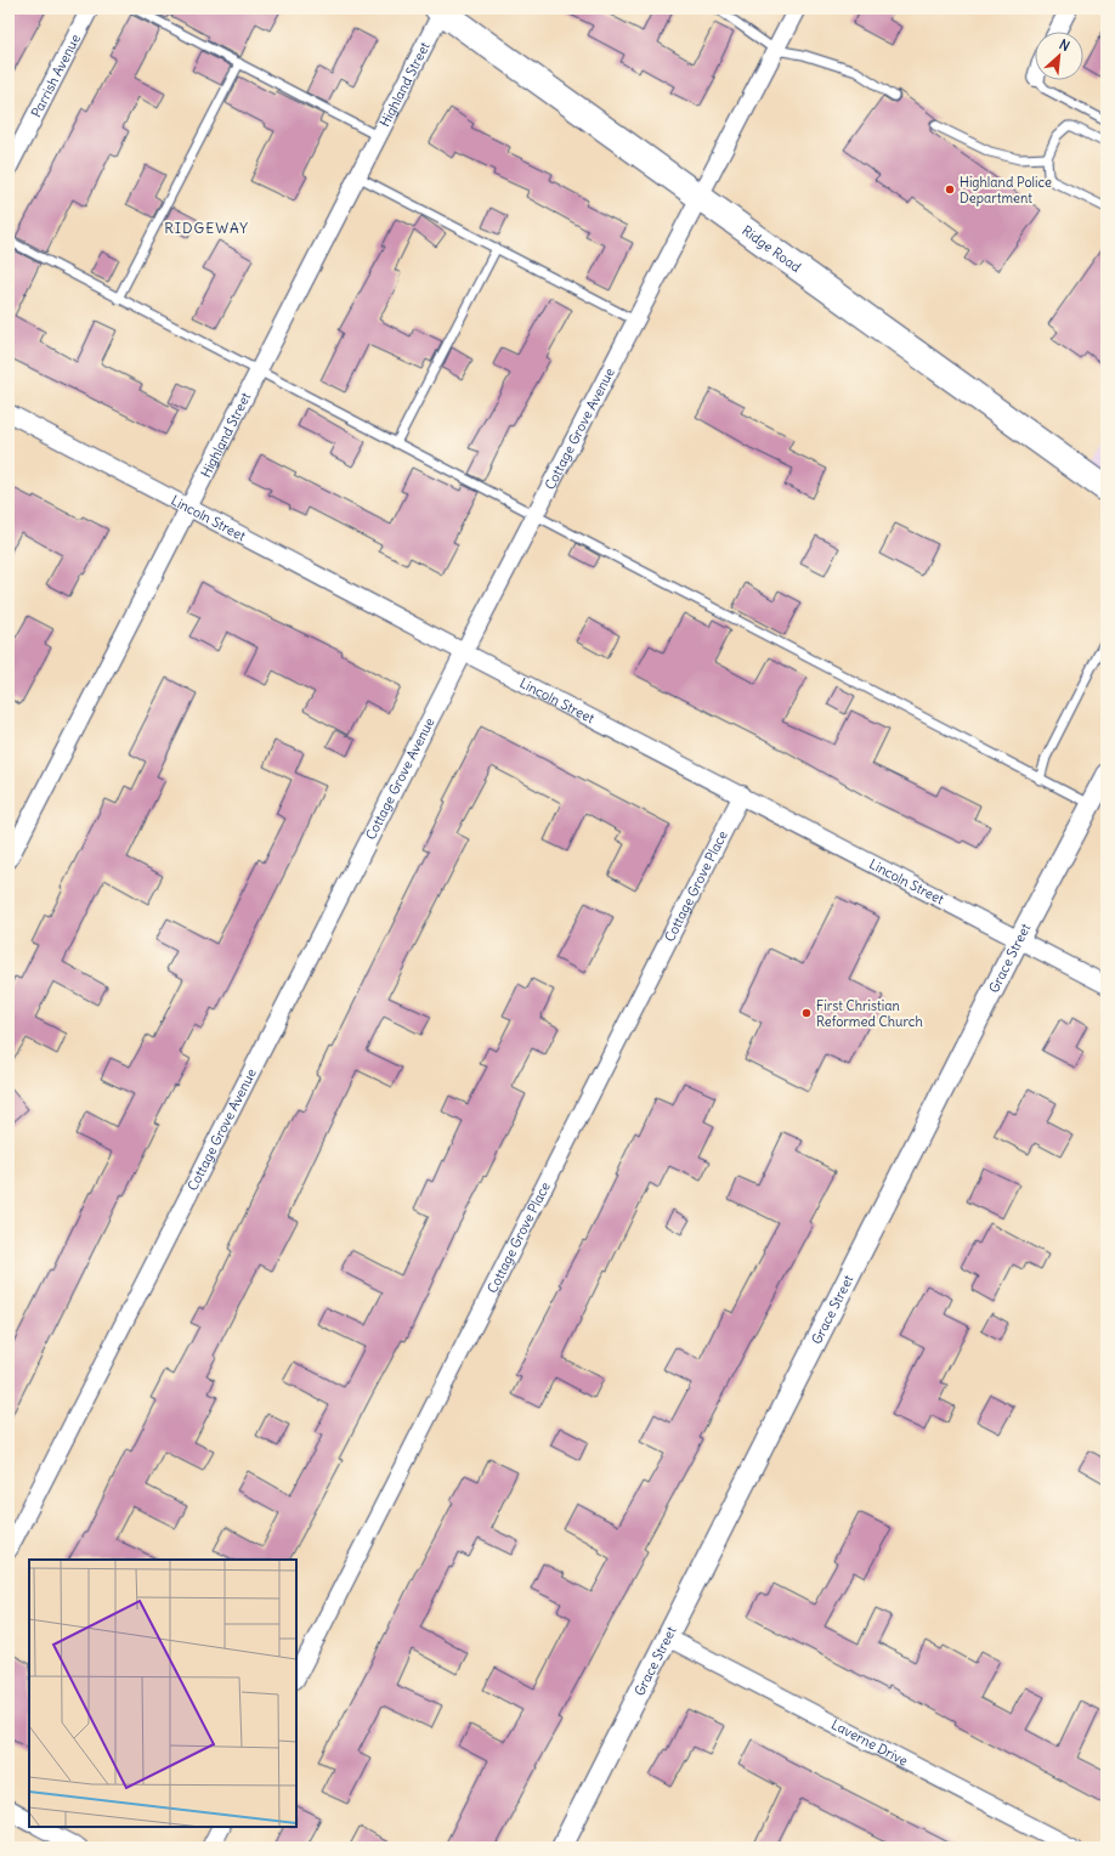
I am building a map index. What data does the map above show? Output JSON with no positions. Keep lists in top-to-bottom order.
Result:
{
  "streets": {
    "main road": ["Ridge Road"],
    "street": [
      "Parrish Avenue",
      "Highland Street",
      "Cottage Grove Avenue",
      "Lincoln Street",
      "Cottage Grove Place",
      "Grace Street",
      "Laverne Drive"
    ]
  },
  "crossings": [
    ["Highland Street", "Ridge Road"],
    ["Highland Street", "Lincoln Street"],
    ["Ridge Road", "Cottage Grove Avenue"],
    ["Cottage Grove Avenue", "Lincoln Street"],
    ["Lincoln Street", "Cottage Grove Place"],
    ["Lincoln Street", "Grace Street"],
    ["Grace Street", "Laverne Drive"]
  ],
  "districts": ["RIDGEWAY"],
  "places": ["Highland Police Department", "First Christian Reformed Church"],
  "north": "top right"
}
